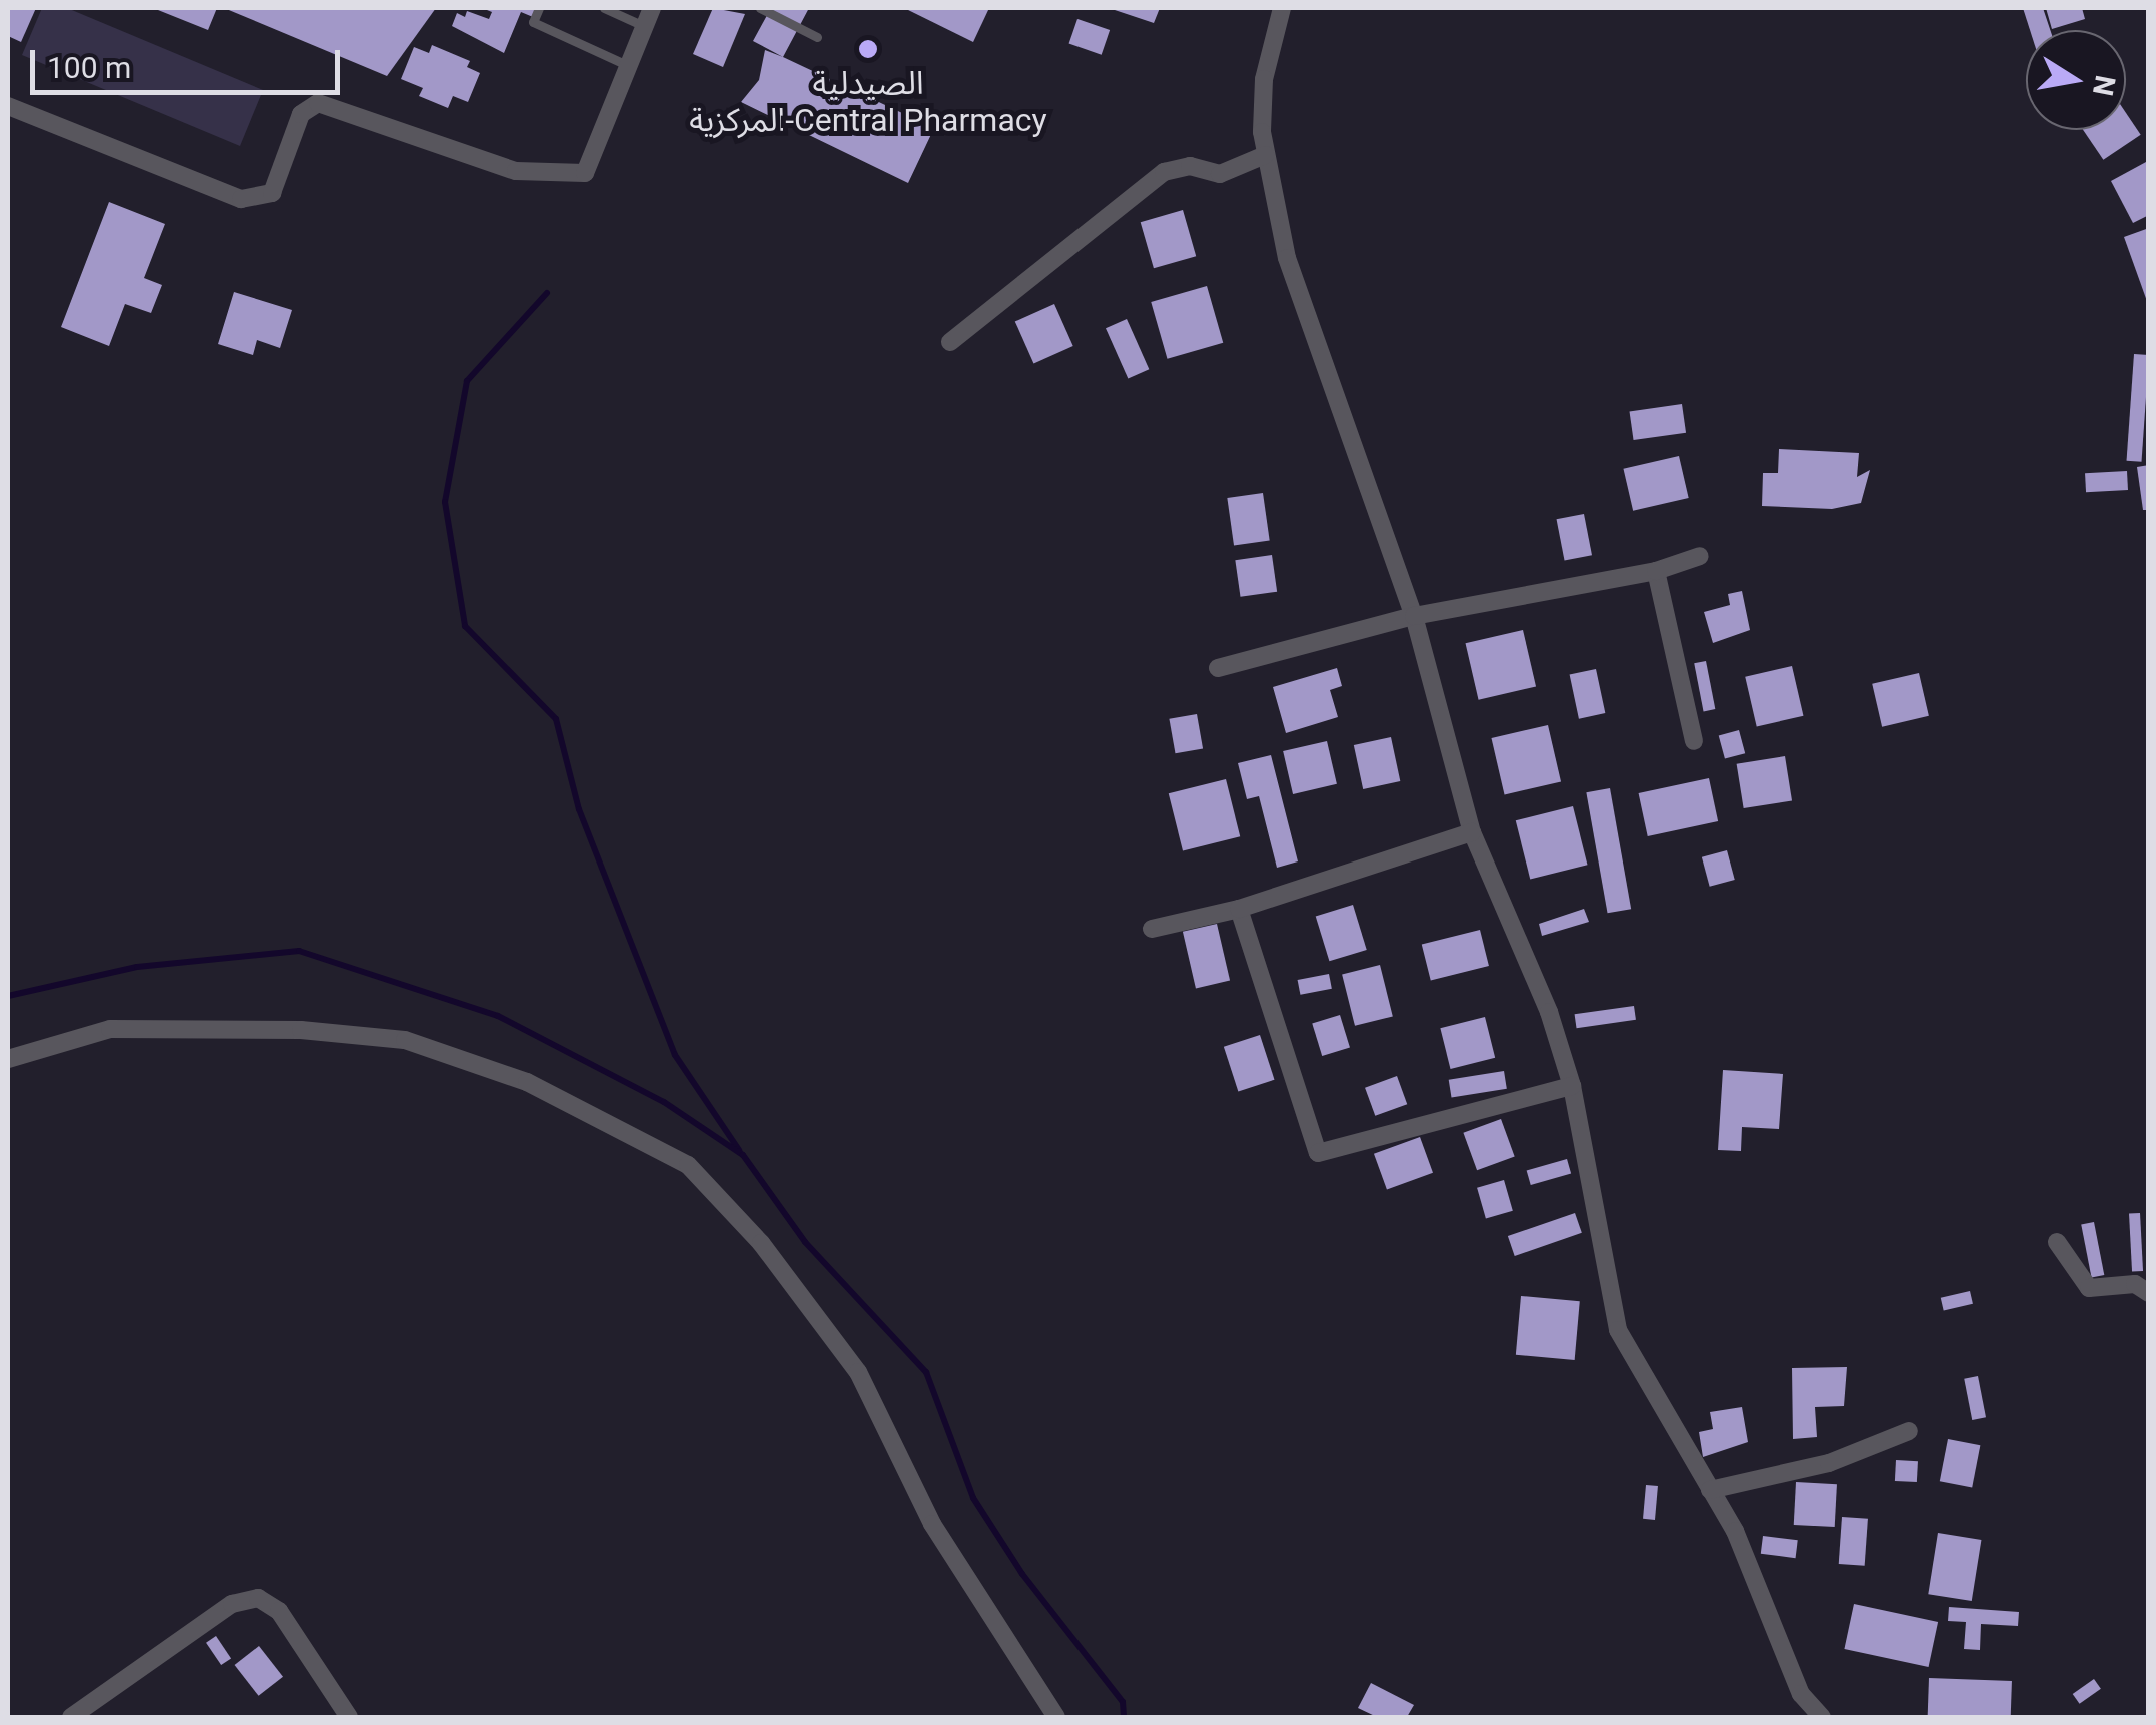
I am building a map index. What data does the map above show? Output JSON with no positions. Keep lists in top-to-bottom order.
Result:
{
  "places": ["الصيدلية المركزية-Central Pharmacy"],
  "scale_bar": "100 m",
  "north": "right"
}
